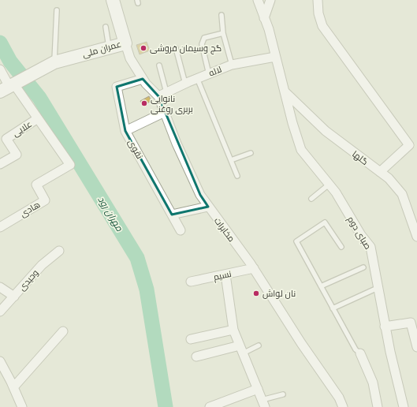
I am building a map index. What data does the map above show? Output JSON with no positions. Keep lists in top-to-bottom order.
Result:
{
  "streets": {
    "main road": ["عمران ملی"],
    "street": [
      "لاله",
      "علایی",
      "نقوی",
      "گلها",
      "هادی",
      "مخابرات",
      "صبای دوم",
      "نسیم",
      "وحیدی"
    ]
  },
  "crossings": [
    ["عمران ملی", "مخابرات"],
    ["لاله", "مخابرات"],
    ["لاله", "صبای دوم"],
    ["علایی", "هادی"],
    ["نقوی", "مخابرات"],
    ["گلها", "صبای دوم"],
    ["مخابرات", "نسیم"]
  ],
  "water": ["مهران رود"],
  "places": ["گچ وسیمان فروشی", "نانوایی بربری روغنی", "نان لواش"]
}
